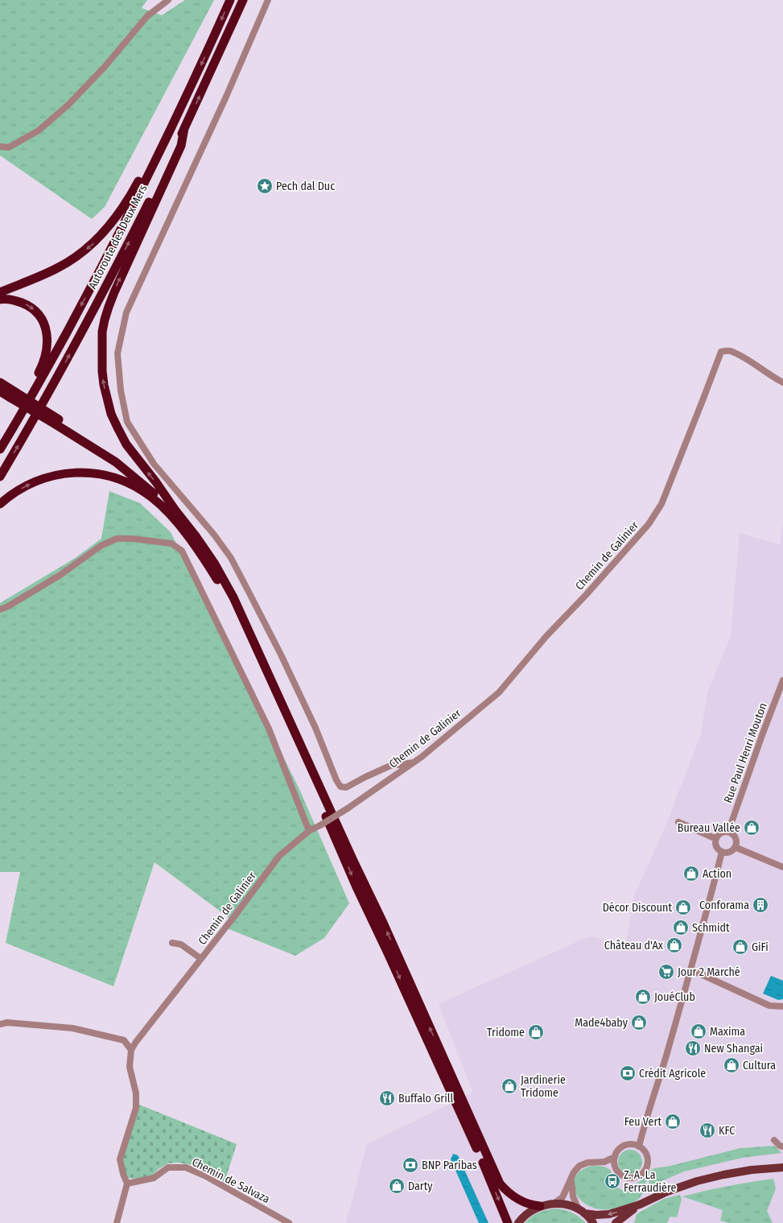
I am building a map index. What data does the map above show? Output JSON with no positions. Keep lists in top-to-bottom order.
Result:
{
  "streets": {
    "highway": ["Autoroute des Deux Mers"],
    "street": ["Chemin de Galinier", "Rue Paul Henri Mouton", "Chemin de Salvaza"]
  },
  "crossings": [
    ["Chemin de Galinier", "Chemin de Salvaza"]
  ],
  "places": {
    "place": ["Pech dal Duc"],
    "shop": [
      "Bureau Vallée",
      "Action",
      "Décor Discount",
      "Schmidt",
      "Château d'Ax",
      "GiFi",
      "JouéClub",
      "Made4baby",
      "Maxima",
      "Tridome",
      "Cultura",
      "Jardinerie Tridome",
      "Feu Vert",
      "Darty"
    ],
    "building": ["Conforama"],
    "supermarket": ["Jour 2 Marché"],
    "restaurant": ["New Shangai", "Buffalo Grill", "KFC"],
    "bank": ["Crédit Agricole", "BNP Paribas"],
    "bus stop": ["Z. A. La Ferraudière"]
  }
}
